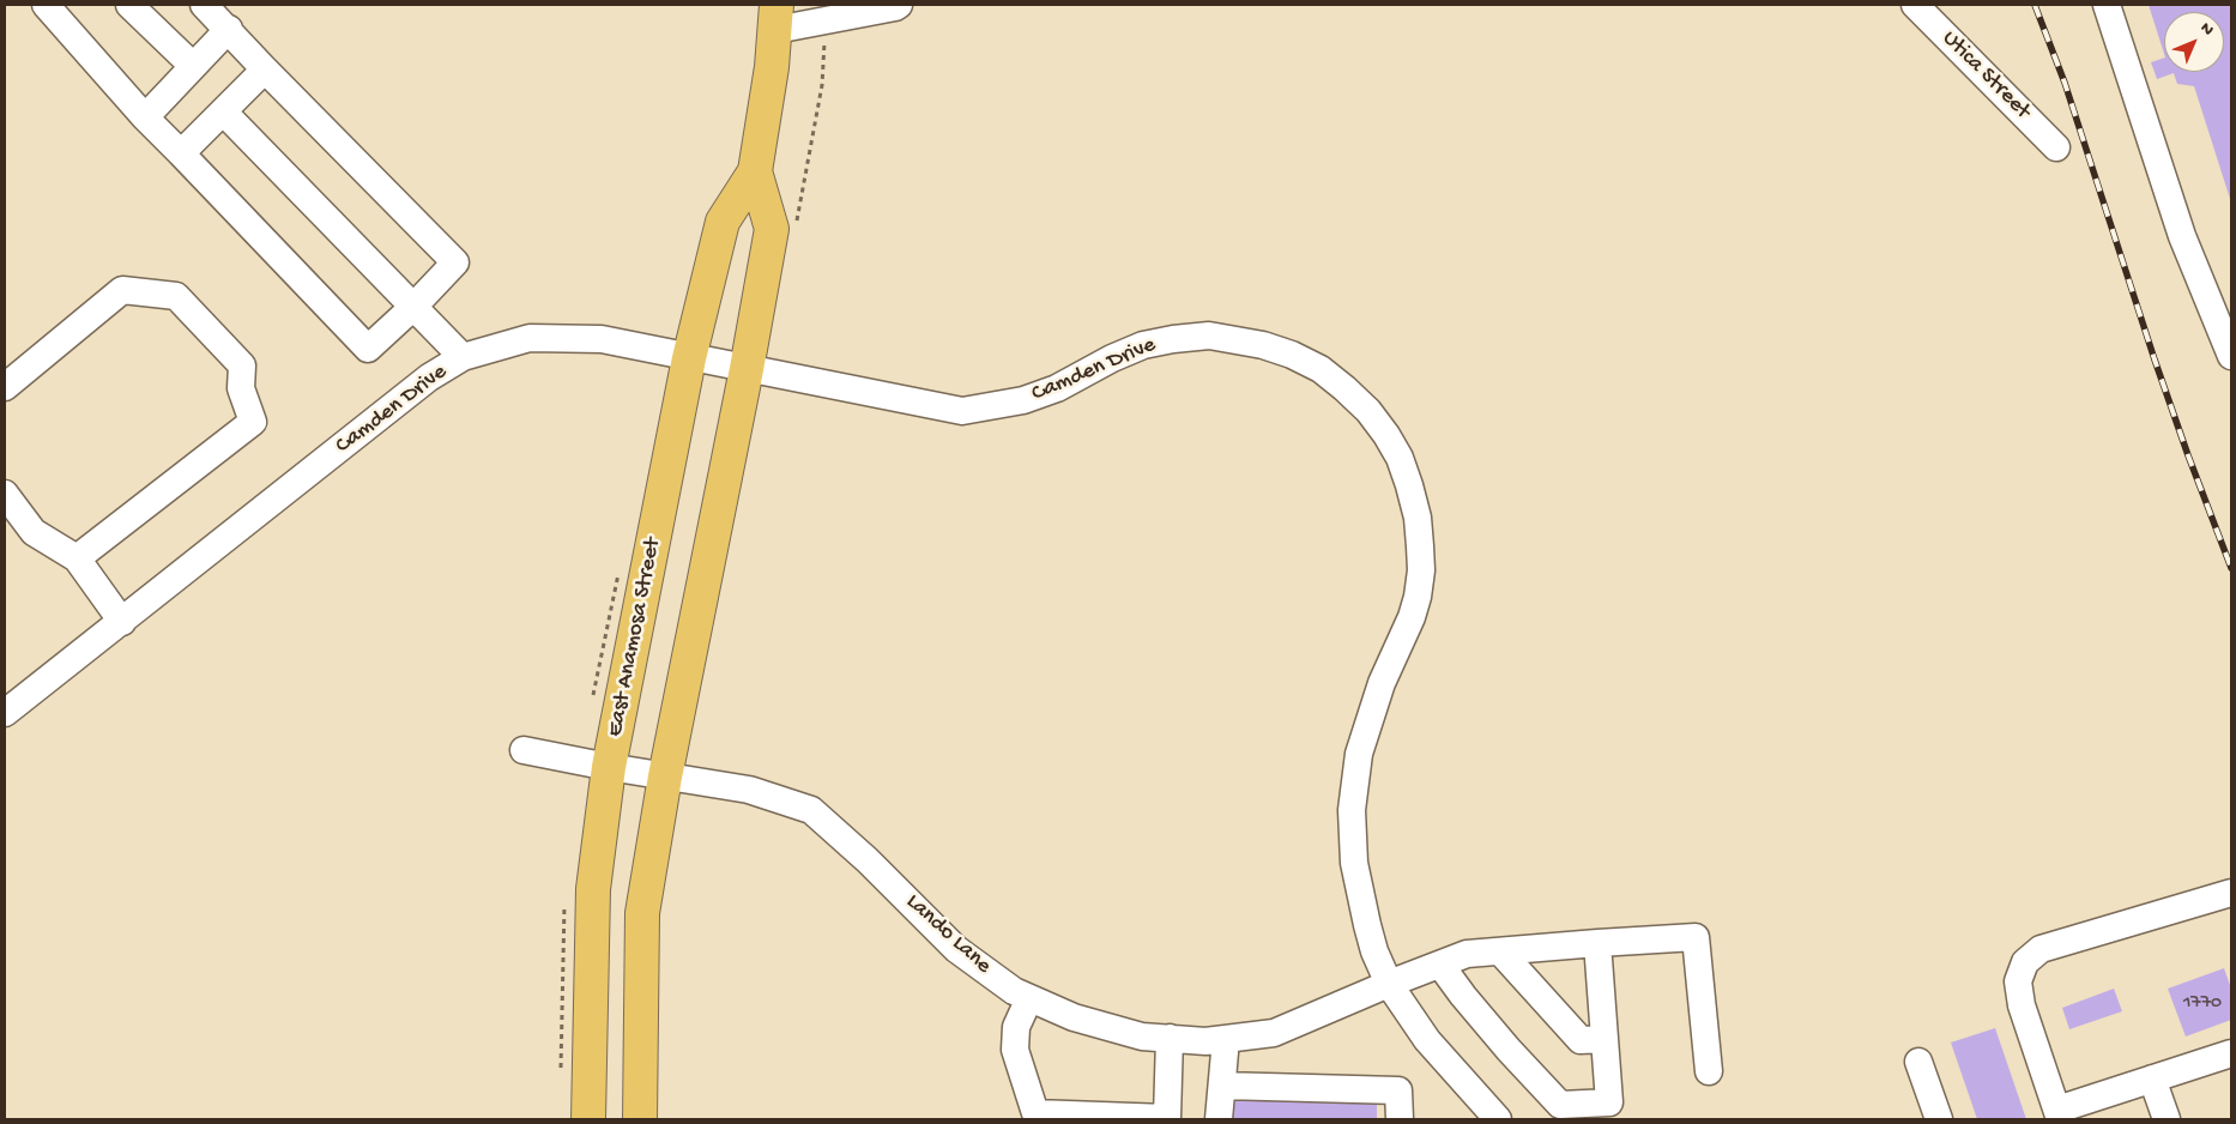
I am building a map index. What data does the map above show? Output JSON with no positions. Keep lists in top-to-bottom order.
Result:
{
  "streets": {
    "main road": ["East Anamosa Street"],
    "street": ["Utica Street", "Camden Drive", "Lando Lane"]
  },
  "crossings": [
    ["Camden Drive", "East Anamosa Street"],
    ["Camden Drive", "Lando Lane"],
    ["East Anamosa Street", "Lando Lane"]
  ],
  "house_numbers": ["1770"],
  "north": "top right"
}
